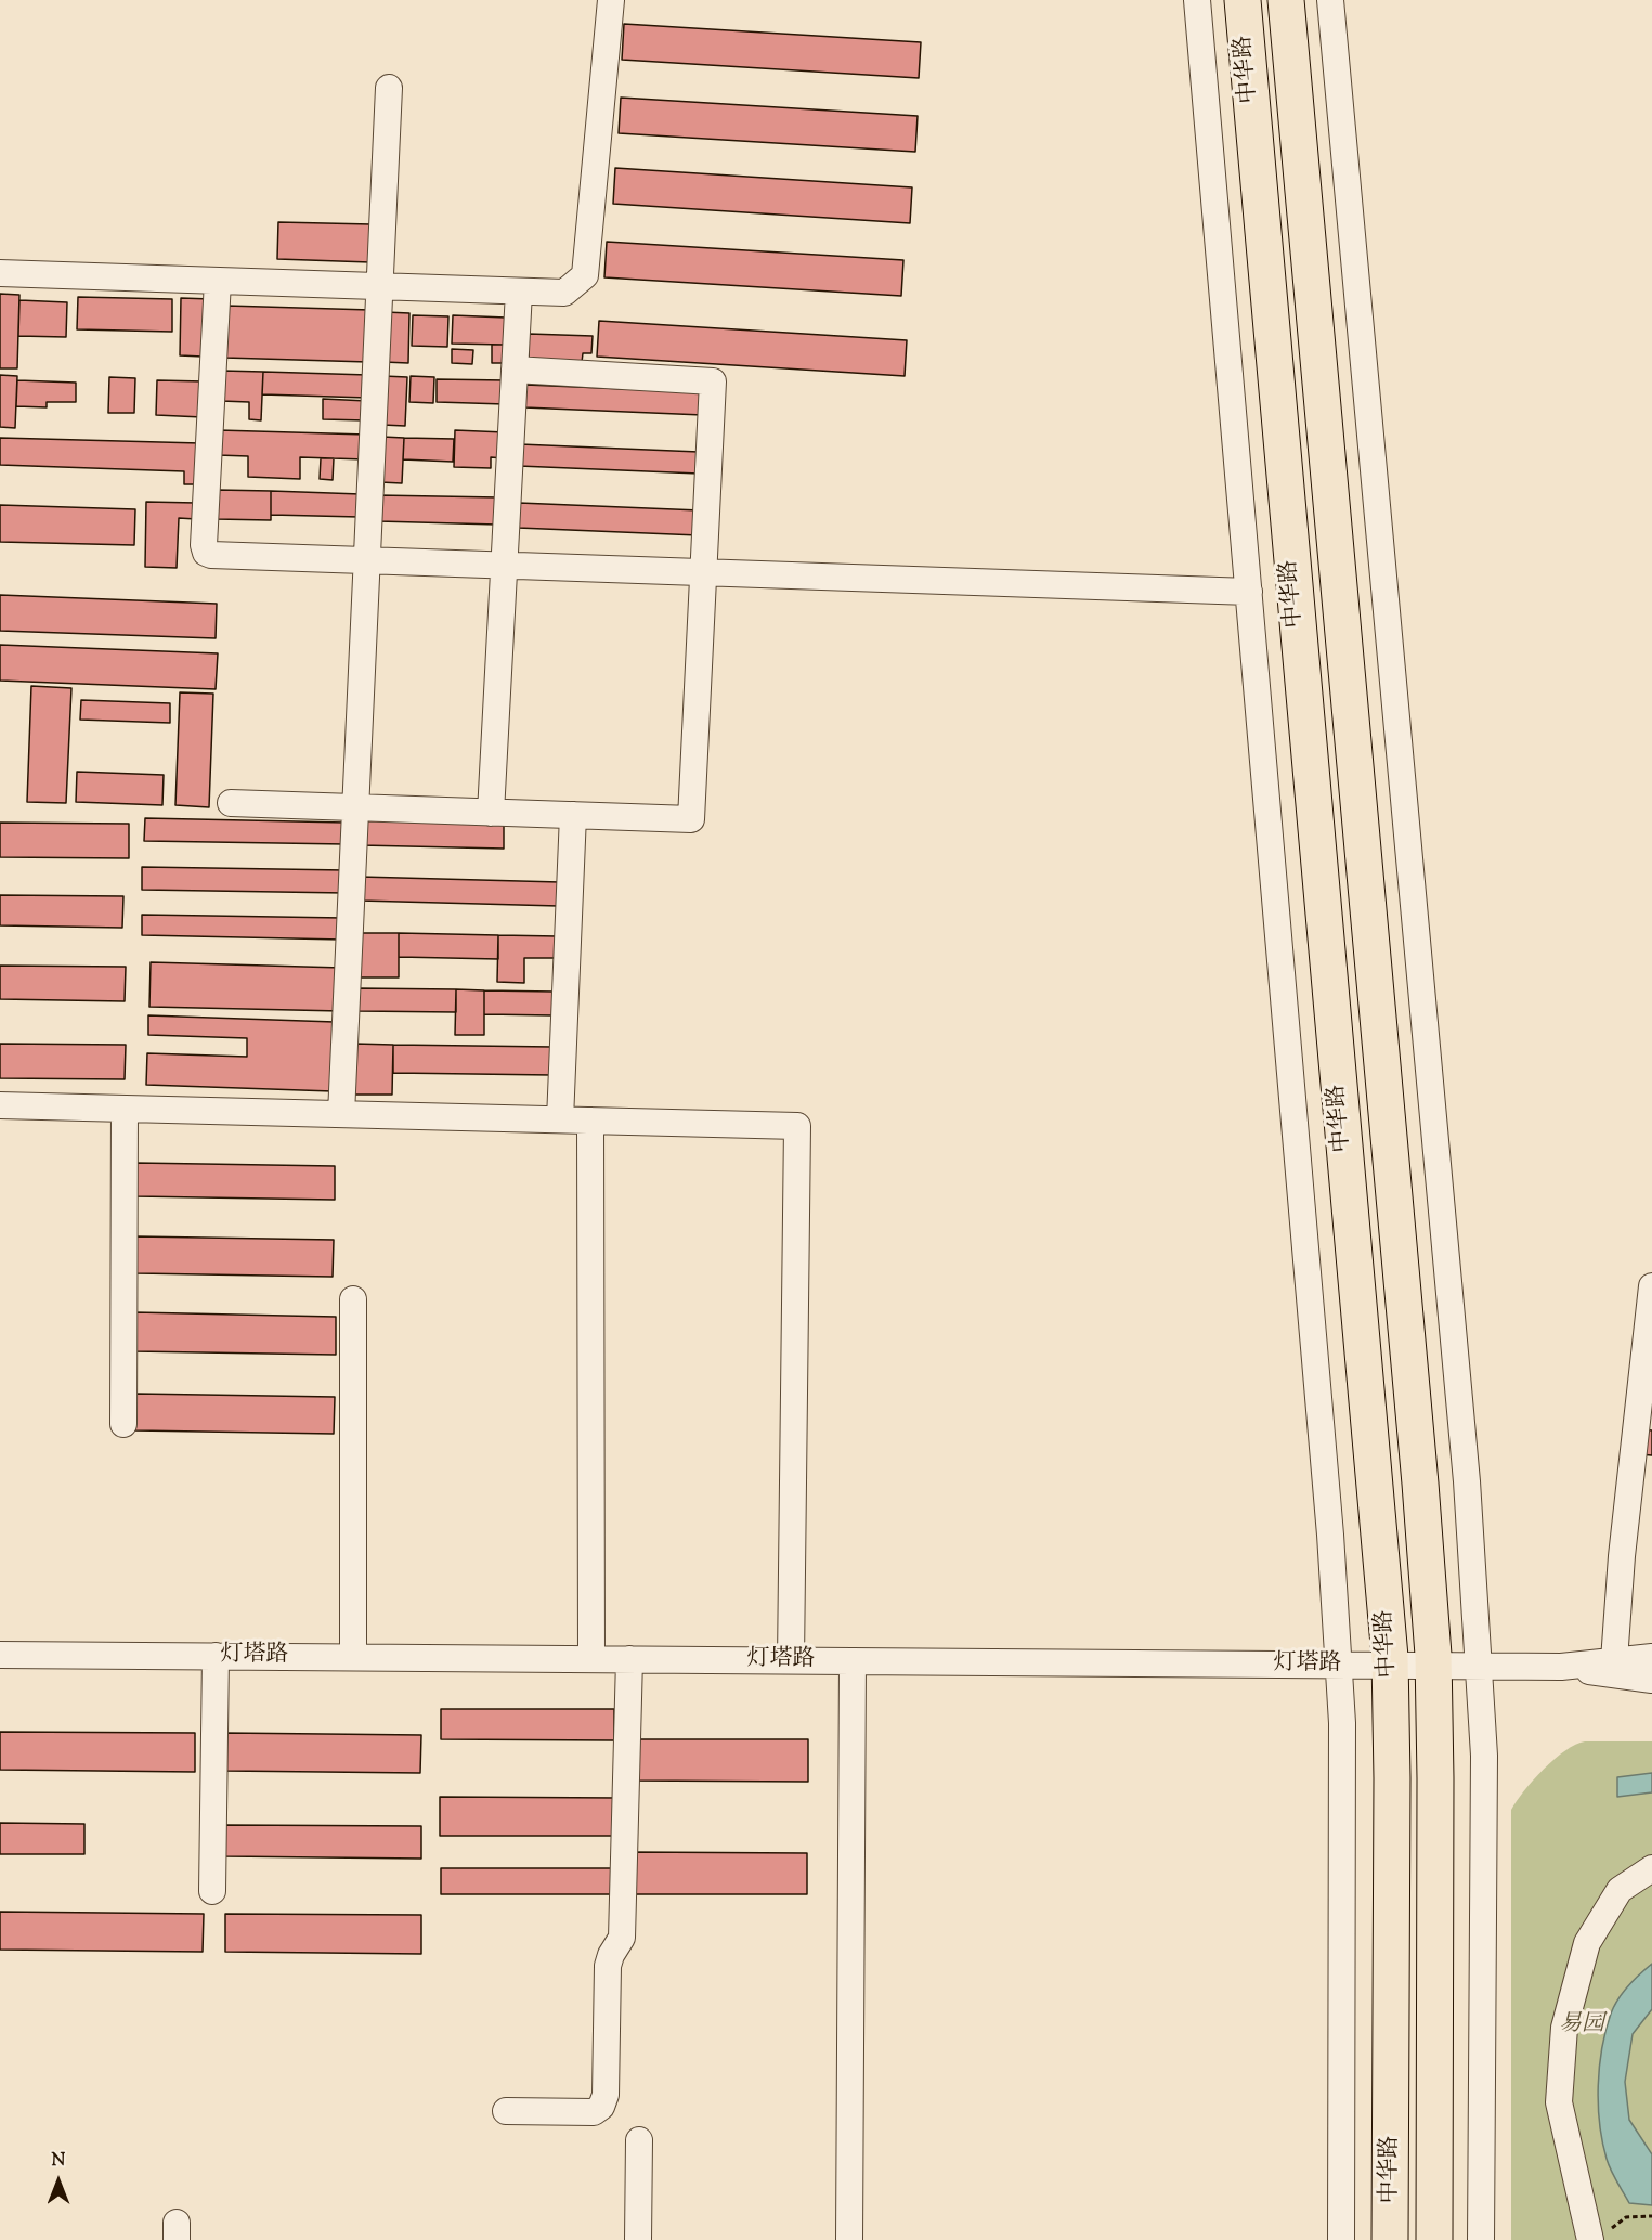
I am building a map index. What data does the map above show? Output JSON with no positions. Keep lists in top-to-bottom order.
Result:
{
  "streets": {
    "highway": ["中华路"],
    "street": ["灯塔路"]
  },
  "crossings": [
    ["中华路", "灯塔路"]
  ],
  "parks": ["易园"],
  "north": "top"
}
